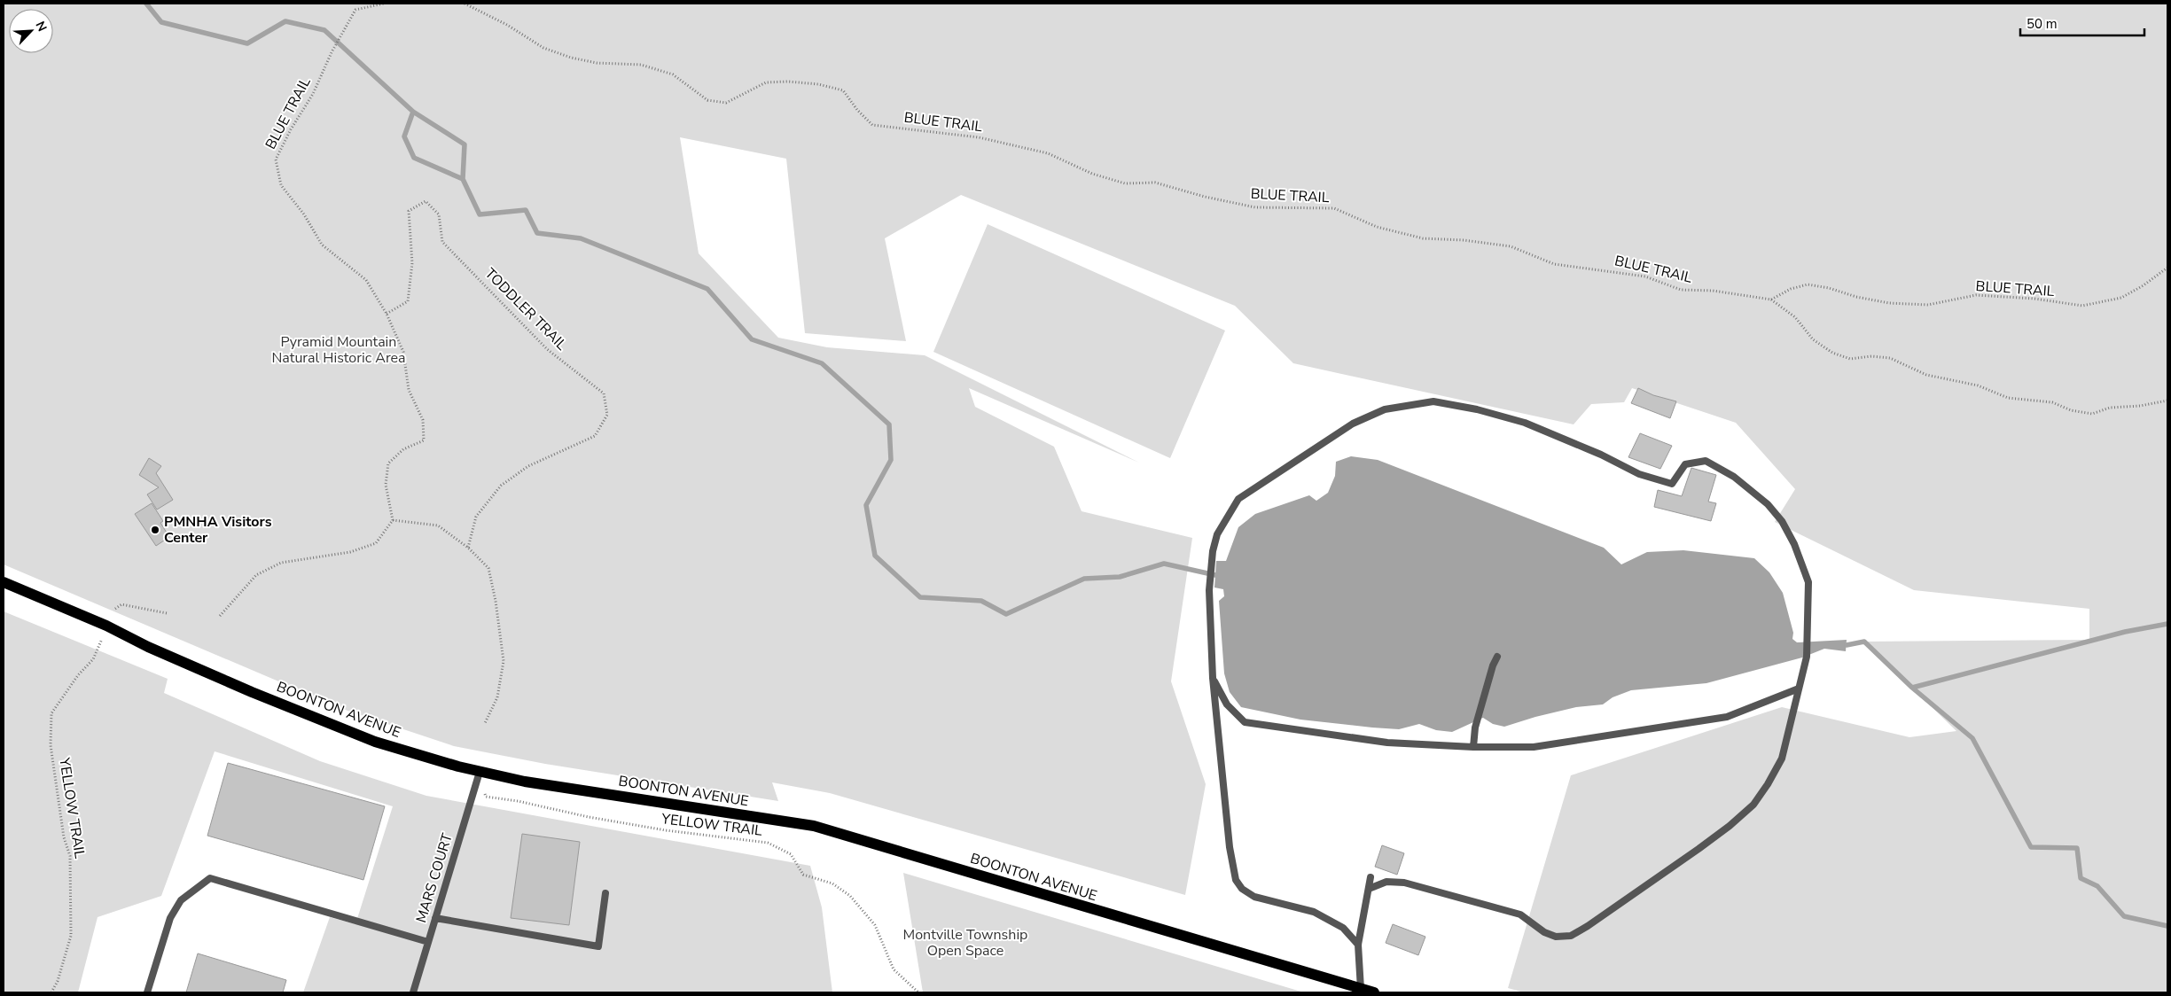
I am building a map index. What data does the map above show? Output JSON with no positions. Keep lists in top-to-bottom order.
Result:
{
  "streets": {
    "main road": ["BOONTON AVENUE"],
    "lane": ["MARS COURT"],
    "path": ["BLUE TRAIL", "TODDLER TRAIL", "YELLOW TRAIL"]
  },
  "crossings": [
    ["BLUE TRAIL", "TODDLER TRAIL"],
    ["BOONTON AVENUE", "YELLOW TRAIL"],
    ["BOONTON AVENUE", "MARS COURT"],
    ["YELLOW TRAIL", "MARS COURT"]
  ],
  "parks": ["Pyramid Mountain Natural Historic Area", "Montville Township Open Space"],
  "places": ["PMNHA Visitors Center"],
  "scale_bar": "50 m",
  "north": "top right"
}
